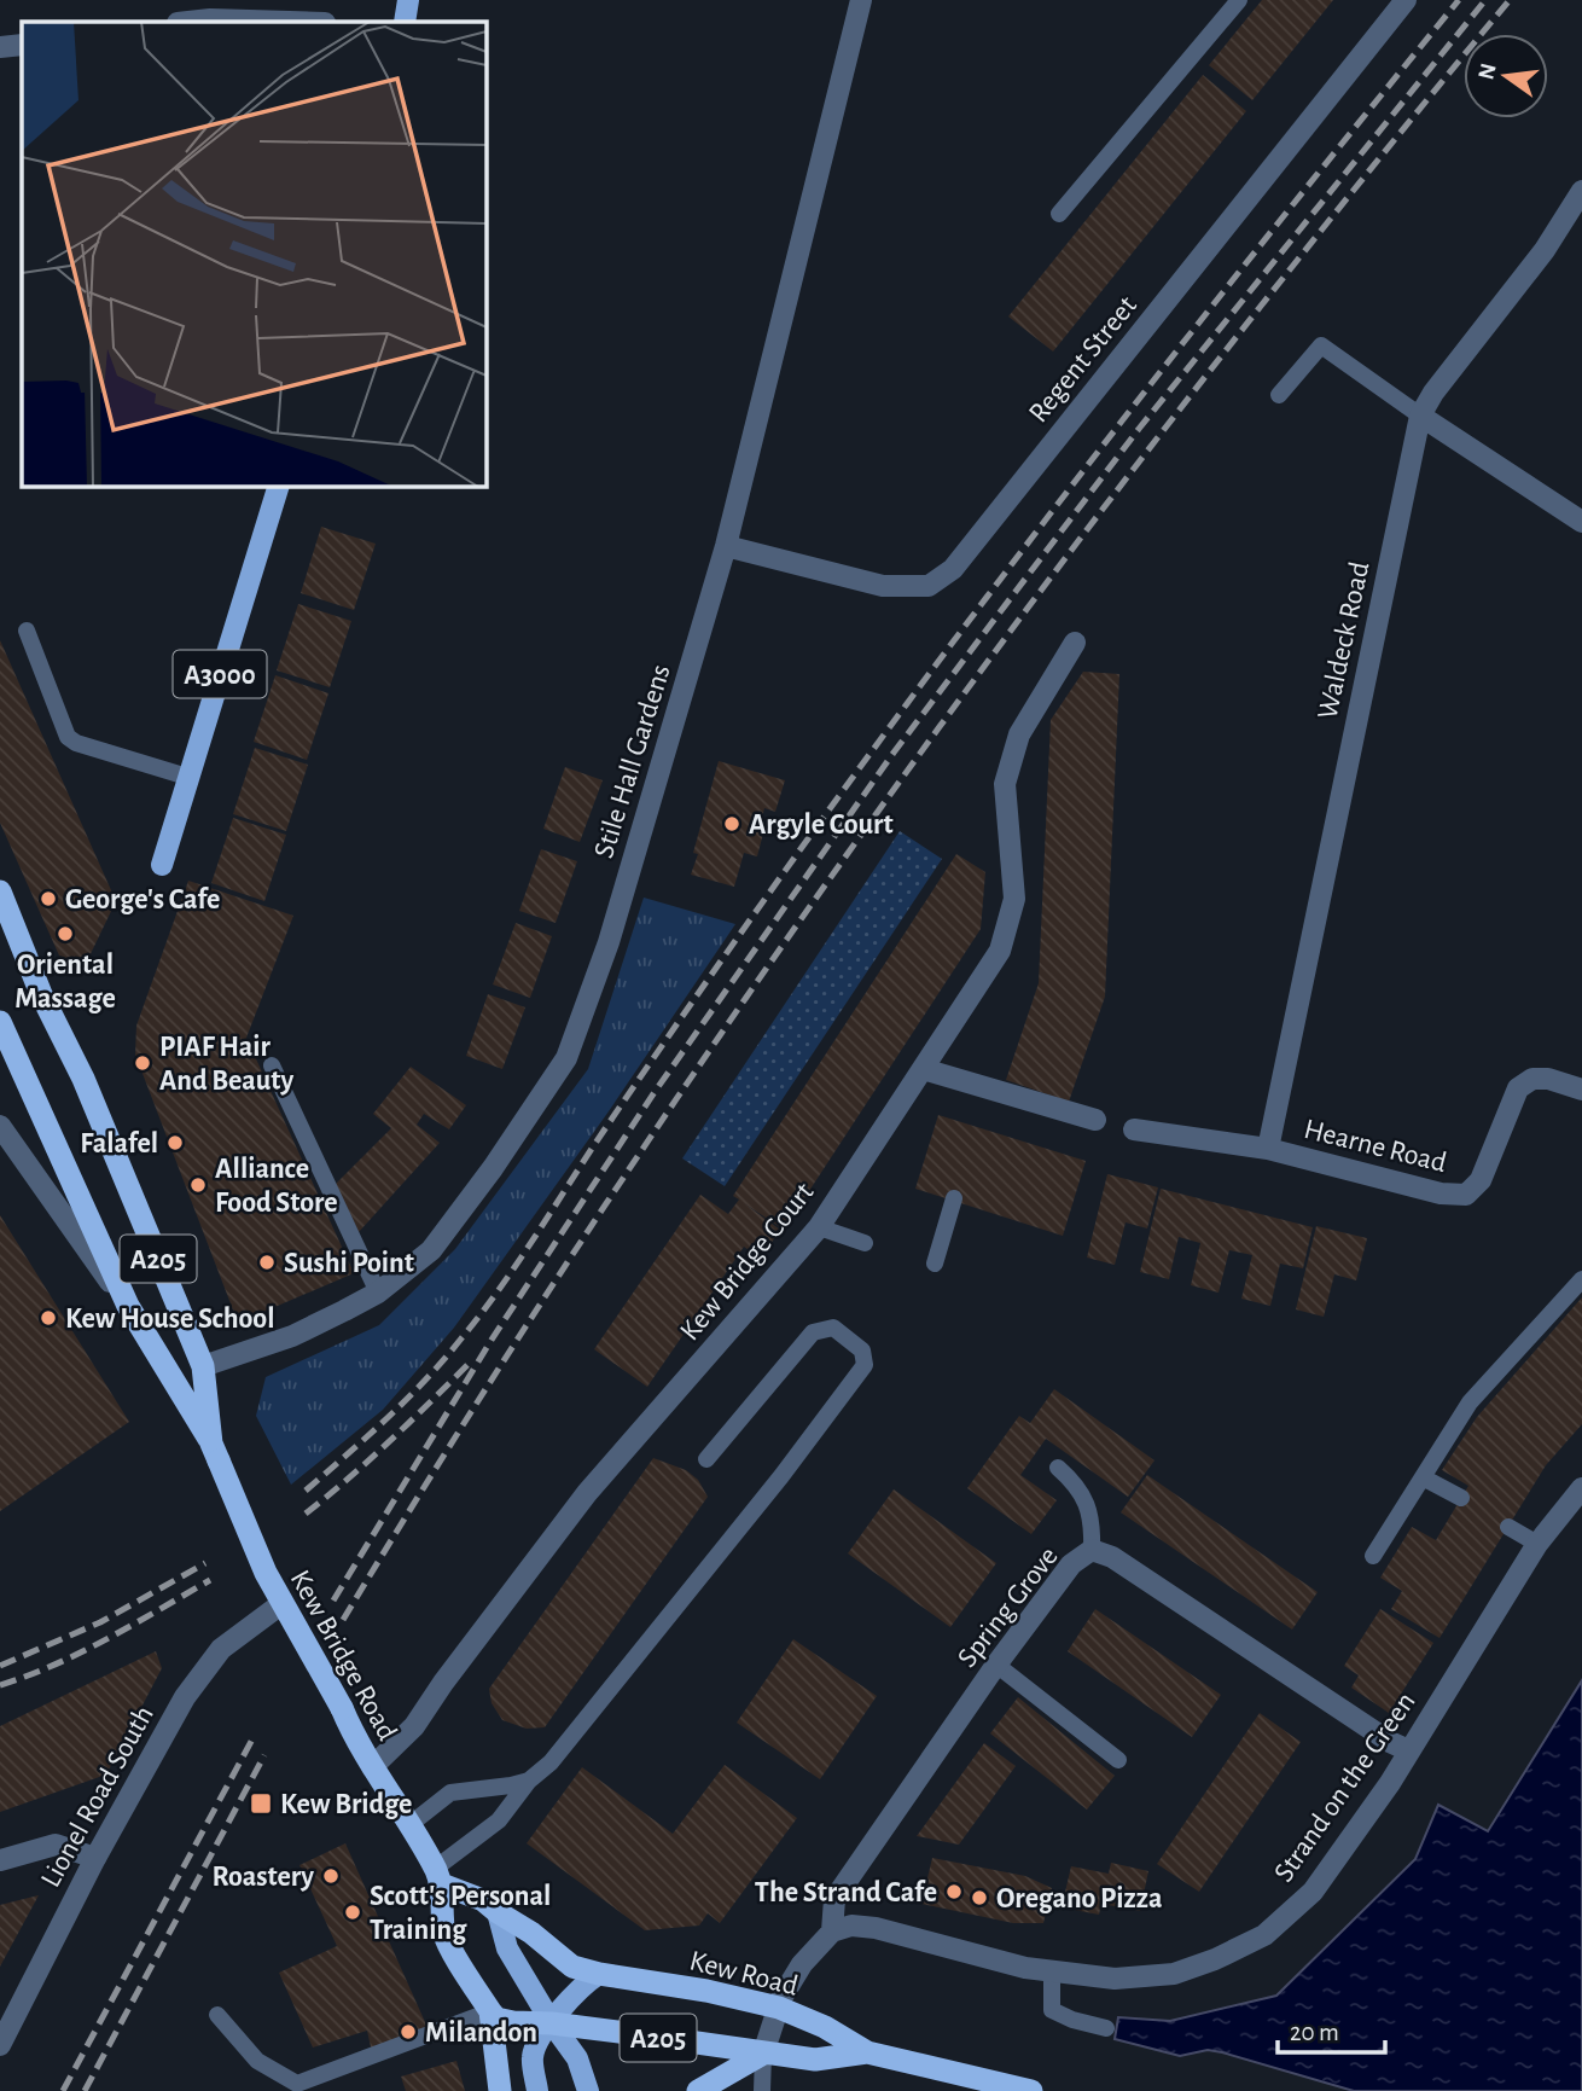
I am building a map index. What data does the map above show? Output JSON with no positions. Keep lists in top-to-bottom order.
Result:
{
  "streets": {
    "highway": ["A205", "Kew Bridge Road", "Kew Road"],
    "main road": ["A3000"],
    "street": [
      "Regent Street",
      "Waldeck Road",
      "Stile Hall Gardens",
      "Hearne Road",
      "Kew Bridge Court",
      "Spring Grove",
      "Strand on the Green",
      "Lionel Road South"
    ]
  },
  "crossings": [
    ["Regent Street", "Stile Hall Gardens"],
    ["Waldeck Road", "Hearne Road"],
    ["Stile Hall Gardens", "Kew Bridge Road"],
    ["A205", "Kew Bridge Road"],
    ["A205", "Kew Road"],
    ["Kew Bridge Court", "Kew Bridge Road"],
    ["Spring Grove", "Strand on the Green"],
    ["Kew Bridge Road", "Lionel Road South"],
    ["Kew Bridge Road", "Kew Road"]
  ],
  "places": {
    "other": [
      "Argyle Court",
      "George's Cafe",
      "Oriental Massage",
      "PIAF Hair And Beauty",
      "Falafel",
      "Alliance Food Store",
      "Sushi Point",
      "Kew House School",
      "Roastery",
      "The Strand Cafe",
      "Oregano Pizza",
      "Scott's Personal Training",
      "Milandon"
    ],
    "transit": ["Kew Bridge"]
  },
  "scale_bar": "20 m",
  "north": "left"
}
